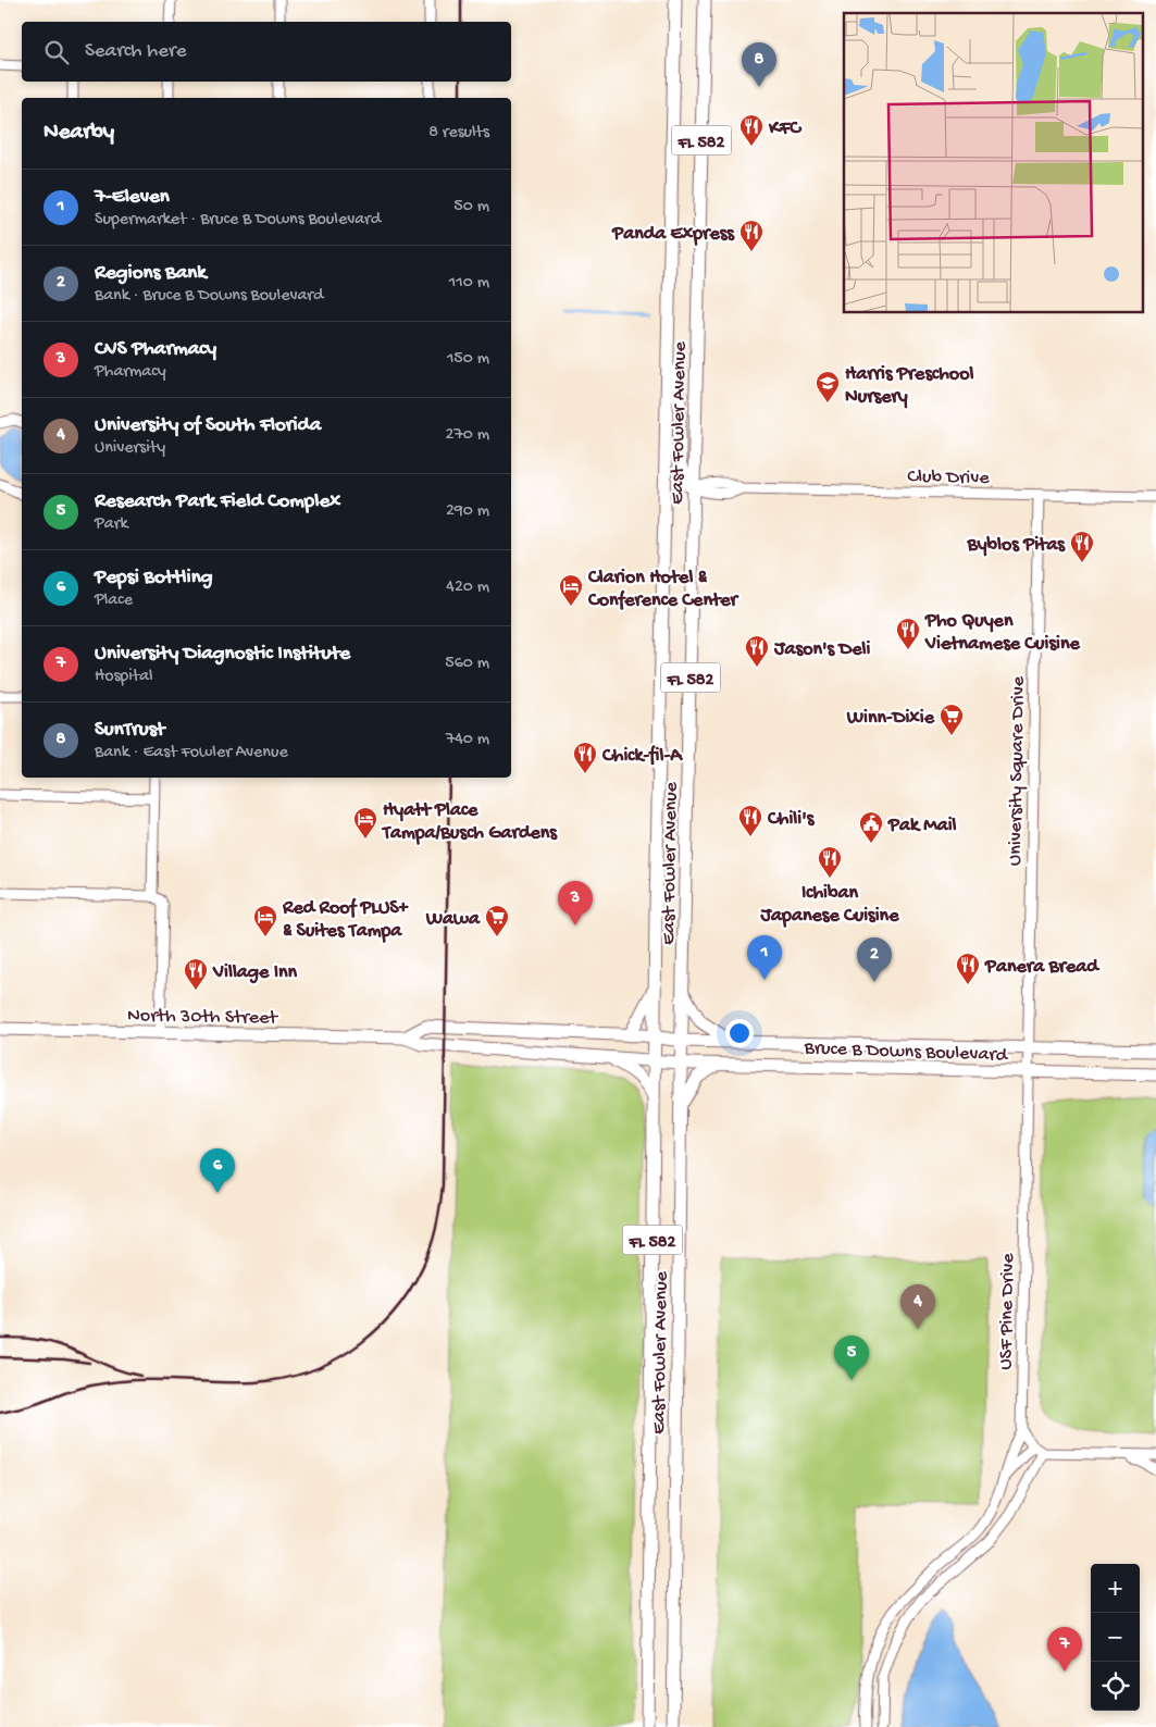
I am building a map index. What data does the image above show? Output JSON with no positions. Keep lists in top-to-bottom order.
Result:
{
  "streets": {
    "main road": [
      "FL 582",
      "East Fowler Avenue",
      "North 30th Street",
      "Bruce B Downs Boulevard"
    ],
    "street": ["Club Drive", "University Square Drive", "USF Pine Drive"]
  },
  "crossings": [
    ["East Fowler Avenue", "Club Drive"],
    ["East Fowler Avenue", "North 30th Street"],
    ["East Fowler Avenue", "Bruce B Downs Boulevard"],
    ["Club Drive", "University Square Drive"],
    ["University Square Drive", "Bruce B Downs Boulevard"],
    ["University Square Drive", "USF Pine Drive"],
    ["North 30th Street", "Bruce B Downs Boulevard"],
    ["Bruce B Downs Boulevard", "USF Pine Drive"]
  ],
  "places": {
    "restaurant": [
      "KFC",
      "Panda Express",
      "Byblos Pitas",
      "Pho Quyen Vietnamese Cuisine",
      "Jason's Deli",
      "Chick-fil-A",
      "Chili's",
      "Ichiban Japanese Cuisine",
      "Panera Bread",
      "Village Inn"
    ],
    "school or university": ["Harris Preschool Nursery"],
    "hotel": ["Clarion Hotel & Conference Center", "Hyatt Place Tampa/Busch Gardens", "Red Roof PLUS+ & Suites Tampa"],
    "supermarket": ["Winn-Dixie", "Wawa"],
    "public building": ["Pak Mail"]
  },
  "page": {
    "search": "Search here",
    "pins": [
      "8",
      "3",
      "1",
      "2",
      "6",
      "4",
      "5",
      "7"
    ],
    "heading": ["Nearby", "8 results"],
    "list": [
      {
        "mark": "1",
        "name": "7-Eleven",
        "note": "Supermarket · Bruce B Downs Boulevard",
        "value": "50 m"
      },
      {
        "mark": "2",
        "name": "Regions Bank",
        "note": "Bank · Bruce B Downs Boulevard",
        "value": "110 m"
      },
      {
        "mark": "3",
        "name": "CVS Pharmacy",
        "note": "Pharmacy",
        "value": "150 m"
      },
      {
        "mark": "4",
        "name": "University of South Florida",
        "note": "University",
        "value": "270 m"
      },
      {
        "mark": "5",
        "name": "Research Park Field Complex",
        "note": "Park",
        "value": "290 m"
      },
      {
        "mark": "6",
        "name": "Pepsi Bottling",
        "note": "Place",
        "value": "420 m"
      },
      {
        "mark": "7",
        "name": "University Diagnostic Institute",
        "note": "Hospital",
        "value": "560 m"
      },
      {
        "mark": "8",
        "name": "SunTrust",
        "note": "Bank · East Fowler Avenue",
        "value": "740 m"
      }
    ],
    "map_buttons": ["+", "−"]
  }
}
